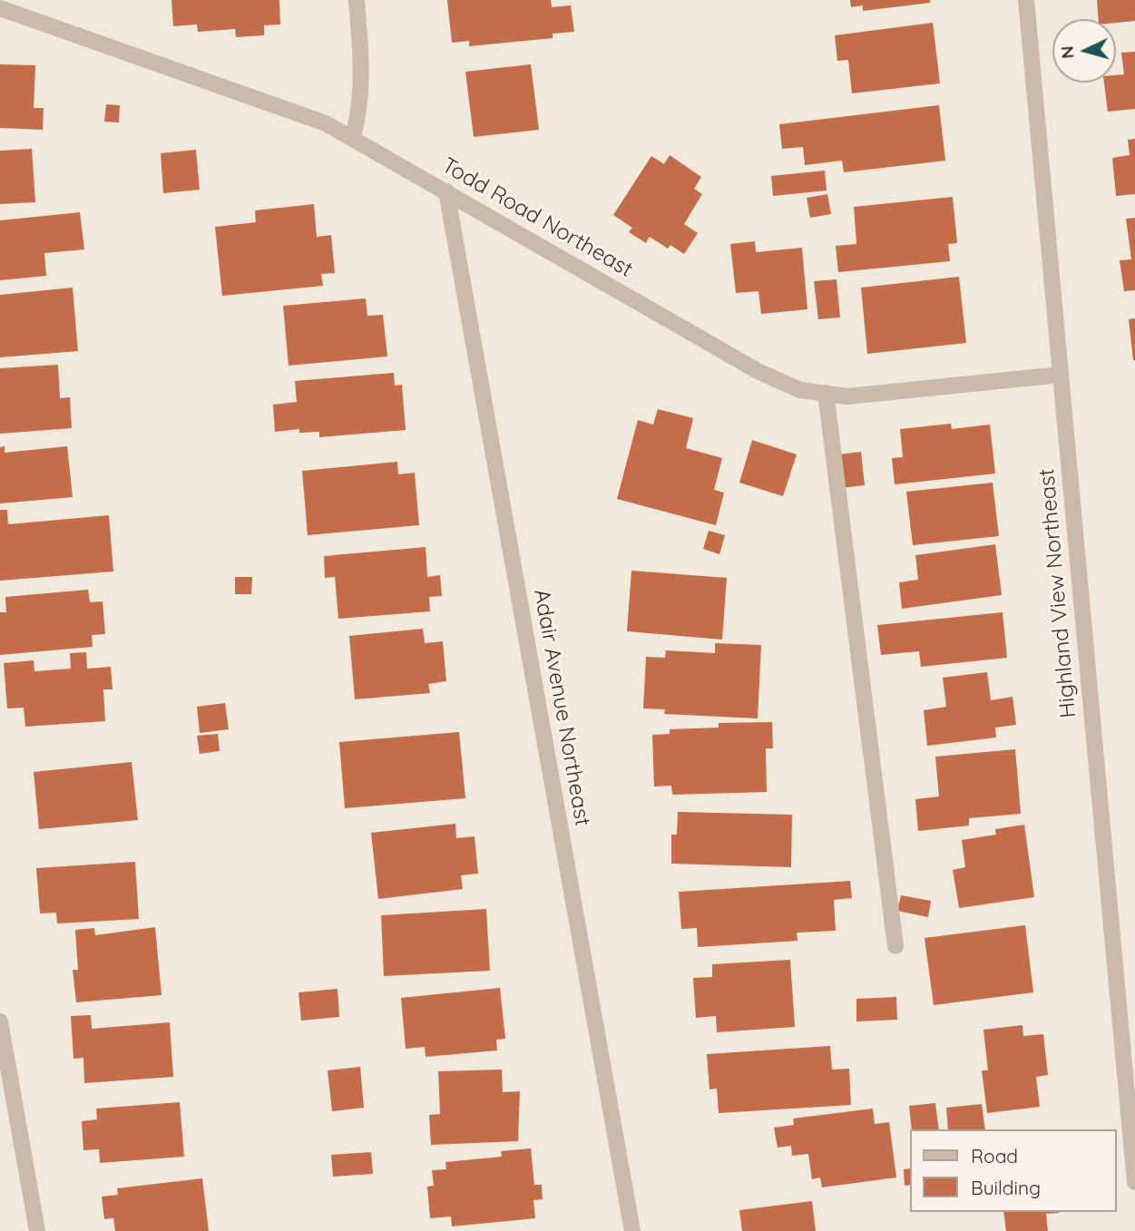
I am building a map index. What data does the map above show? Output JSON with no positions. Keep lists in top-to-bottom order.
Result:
{
  "streets": {
    "street": ["Todd Road Northeast", "Highland View Northeast", "Adair Avenue Northeast"]
  },
  "crossings": [
    ["Todd Road Northeast", "Highland View Northeast"],
    ["Todd Road Northeast", "Adair Avenue Northeast"]
  ],
  "legend": ["Road", "Building"],
  "north": "left"
}
